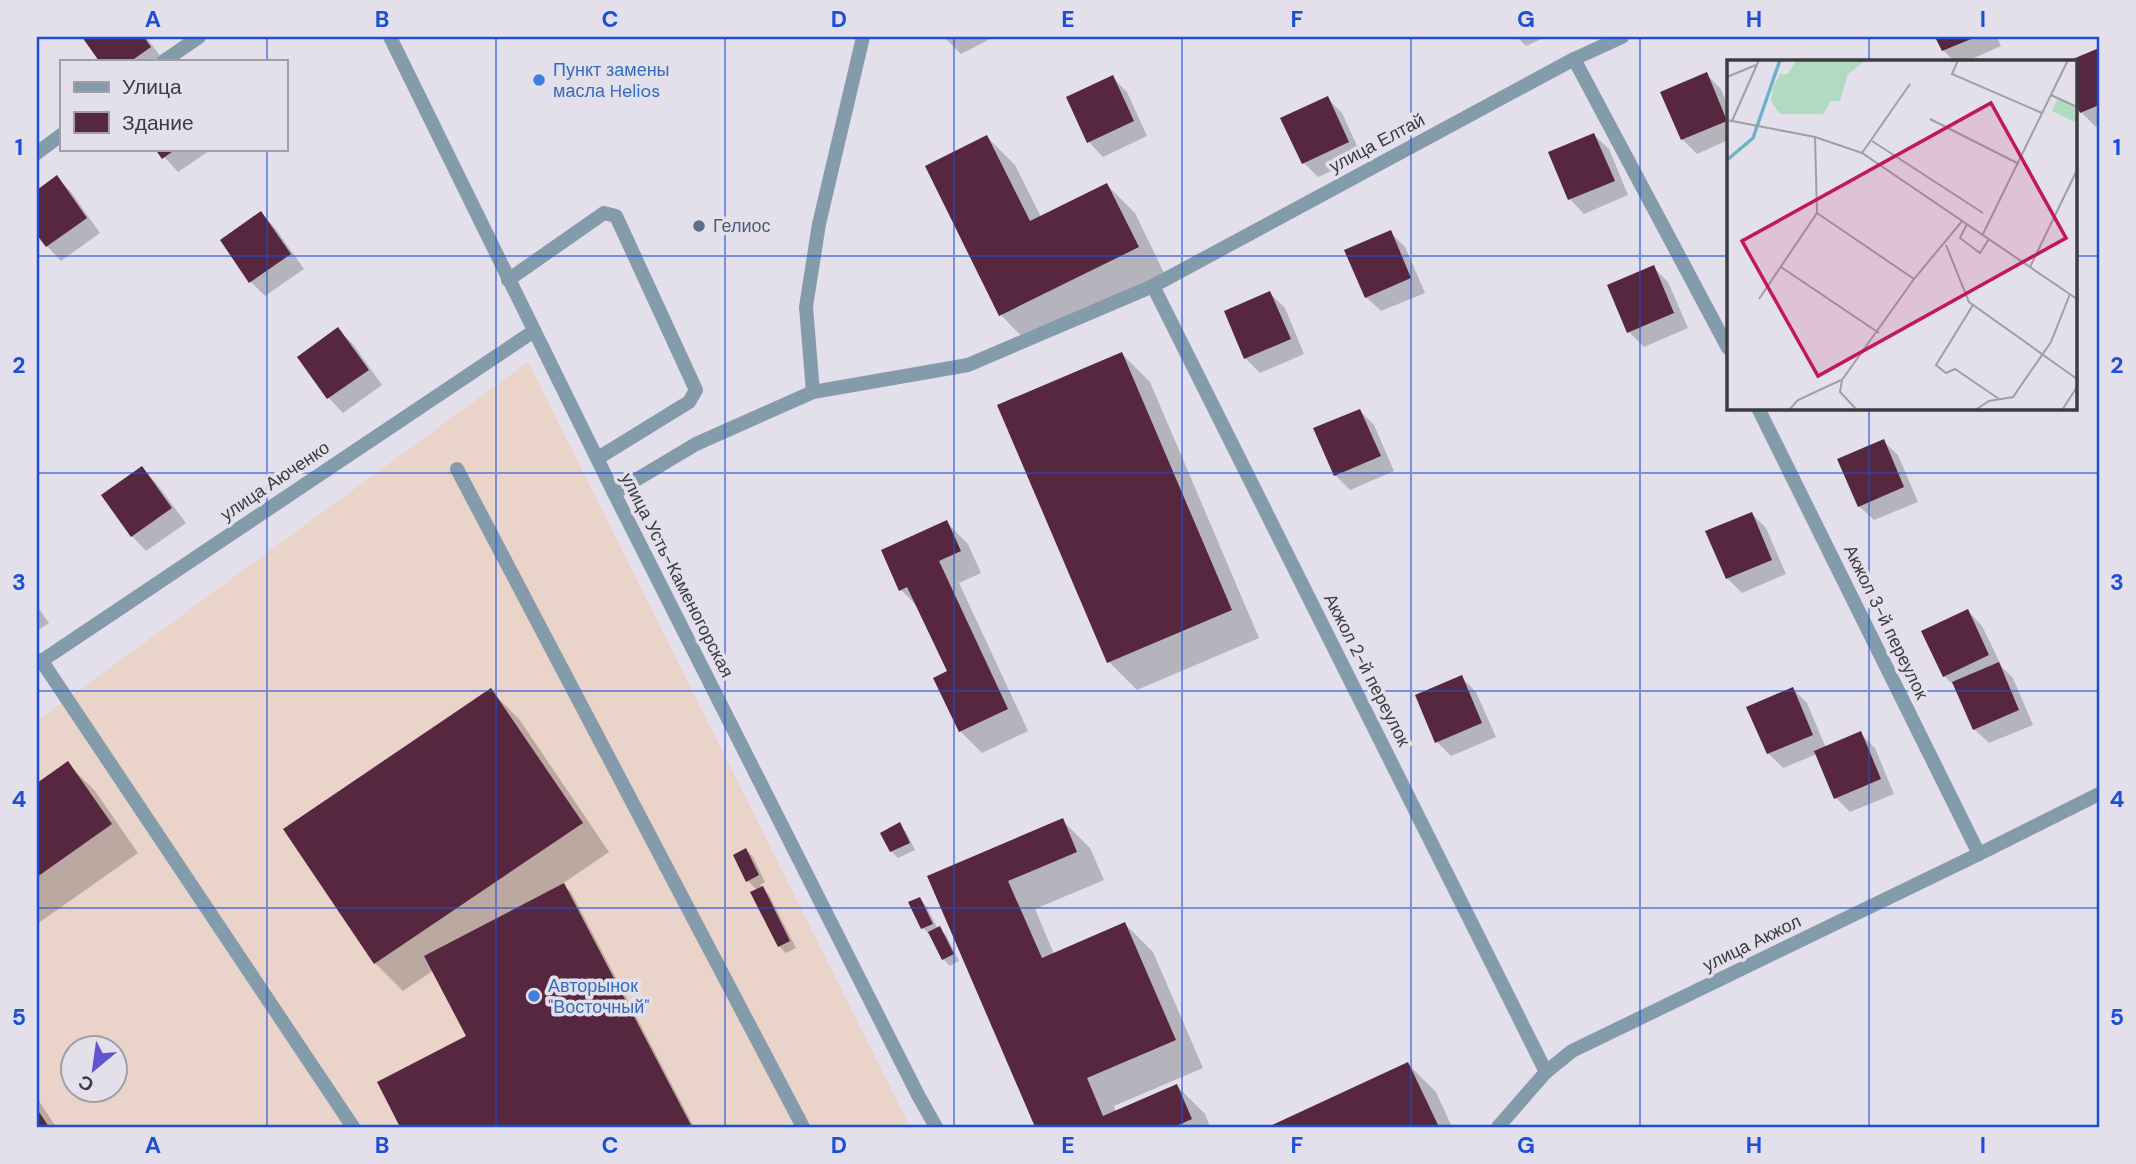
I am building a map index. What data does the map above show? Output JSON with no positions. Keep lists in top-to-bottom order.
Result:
{
  "streets": {
    "street": [
      "улица Елтай",
      "улица Аюченко",
      "улица Усть-Каменогорская",
      "Акжол 3-й переулок",
      "Акжол 2-й переулок",
      "улица Акжол"
    ]
  },
  "crossings": [
    ["улица Елтай", "улица Усть-Каменогорская"],
    ["улица Елтай", "Акжол 2-й переулок"],
    ["улица Аюченко", "улица Усть-Каменогорская"],
    ["Акжол 3-й переулок", "улица Акжол"],
    ["Акжол 2-й переулок", "улица Акжол"]
  ],
  "places": ["Пункт замены масла Helios", "Гелиос", "Авторынок \"Восточный\""],
  "legend": ["Улица", "Здание"],
  "north": "bottom left",
  "grid": {
    "columns": [
      "A",
      "B",
      "C",
      "D",
      "E",
      "F",
      "G",
      "H",
      "I"
    ],
    "rows": [
      "1",
      "2",
      "3",
      "4",
      "5"
    ]
  }
}
